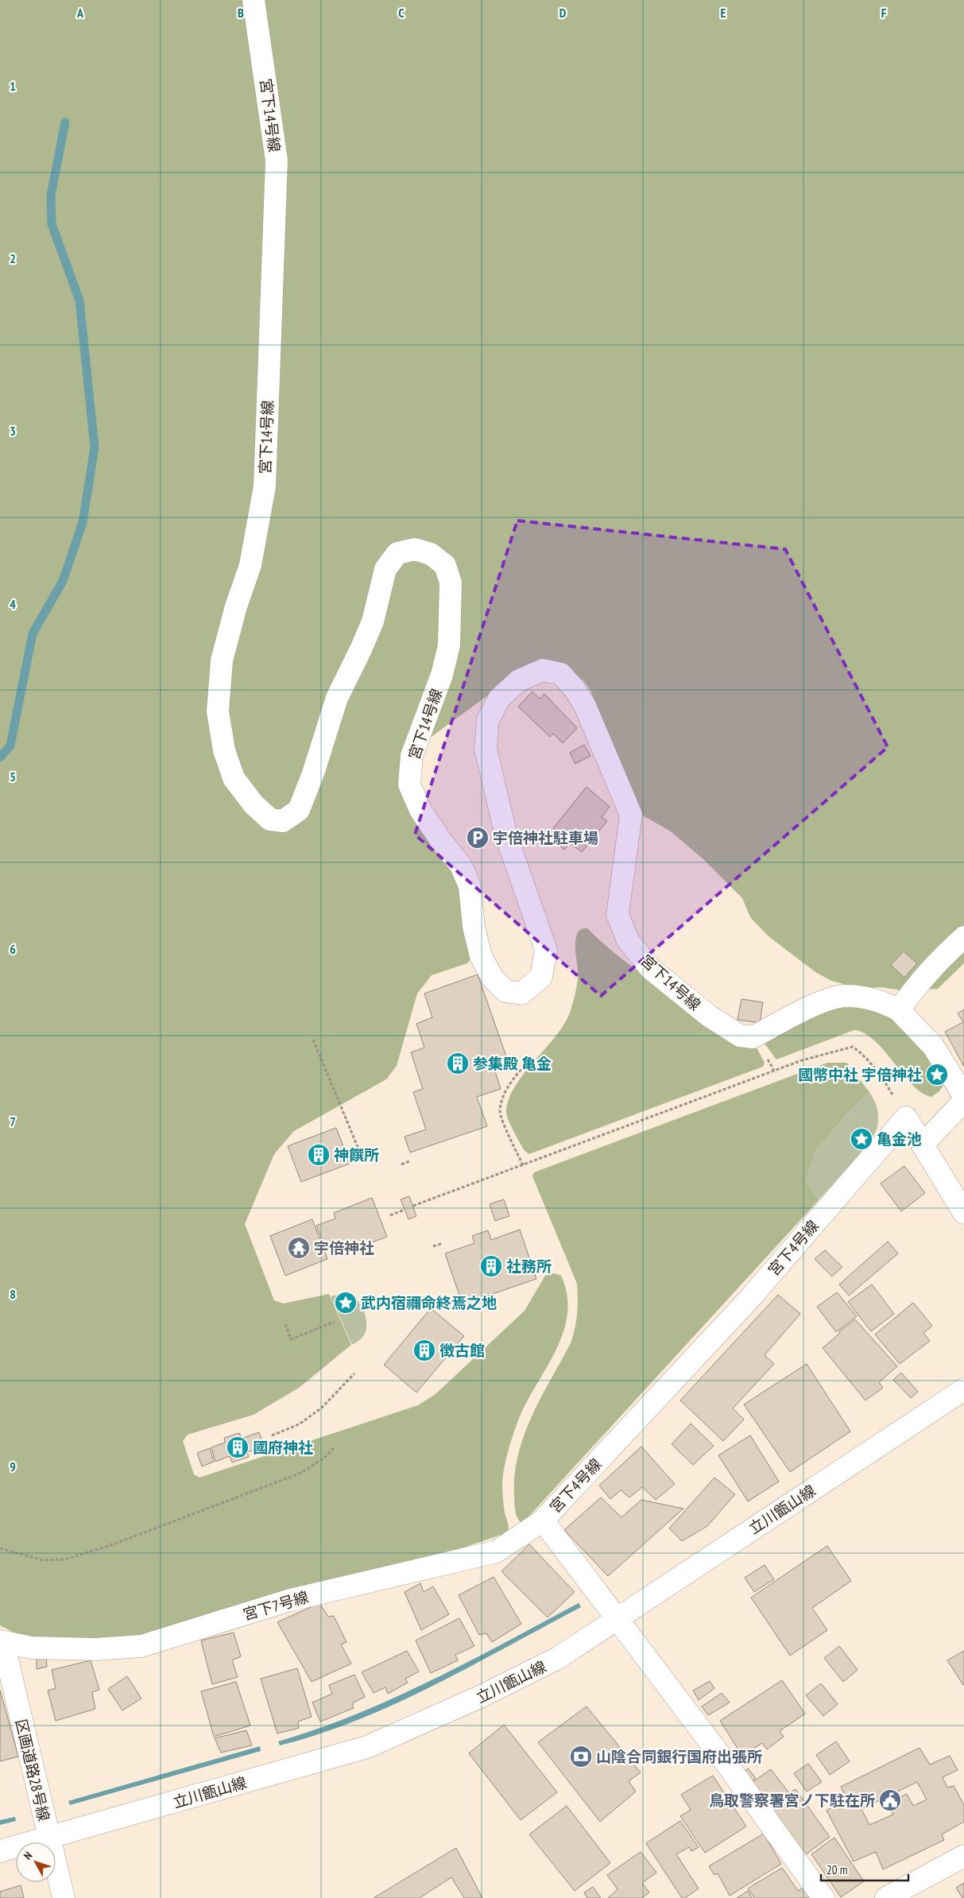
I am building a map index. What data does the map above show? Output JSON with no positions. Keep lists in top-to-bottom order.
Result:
{
  "streets": {
    "street": [
      "宮下14号線",
      "宮下4号線",
      "立川甑山線",
      "宮下7号線",
      "区画道路28号線"
    ]
  },
  "crossings": [
    ["宮下4号線", "立川甑山線"],
    ["宮下4号線", "宮下7号線"],
    ["立川甑山線", "区画道路28号線"],
    ["宮下7号線", "区画道路28号線"]
  ],
  "places": {
    "parking": ["宇倍神社駐車場"],
    "building": [
      "参集殿 亀金",
      "神饌所",
      "社務所",
      "徴古館",
      "國府神社"
    ],
    "place": ["國幣中社 宇倍神社", "亀金池", "武内宿禰命終焉之地"],
    "temple": ["宇倍神社"],
    "bank": ["山陰合同銀行国府出張所"],
    "public building": ["鳥取警察署宮ノ下駐在所"]
  },
  "scale_bar": "20 m",
  "north": "top left",
  "grid": {
    "columns": [
      "A",
      "B",
      "C",
      "D",
      "E",
      "F"
    ],
    "rows": [
      "1",
      "2",
      "3",
      "4",
      "5",
      "6",
      "7",
      "8",
      "9"
    ]
  }
}
